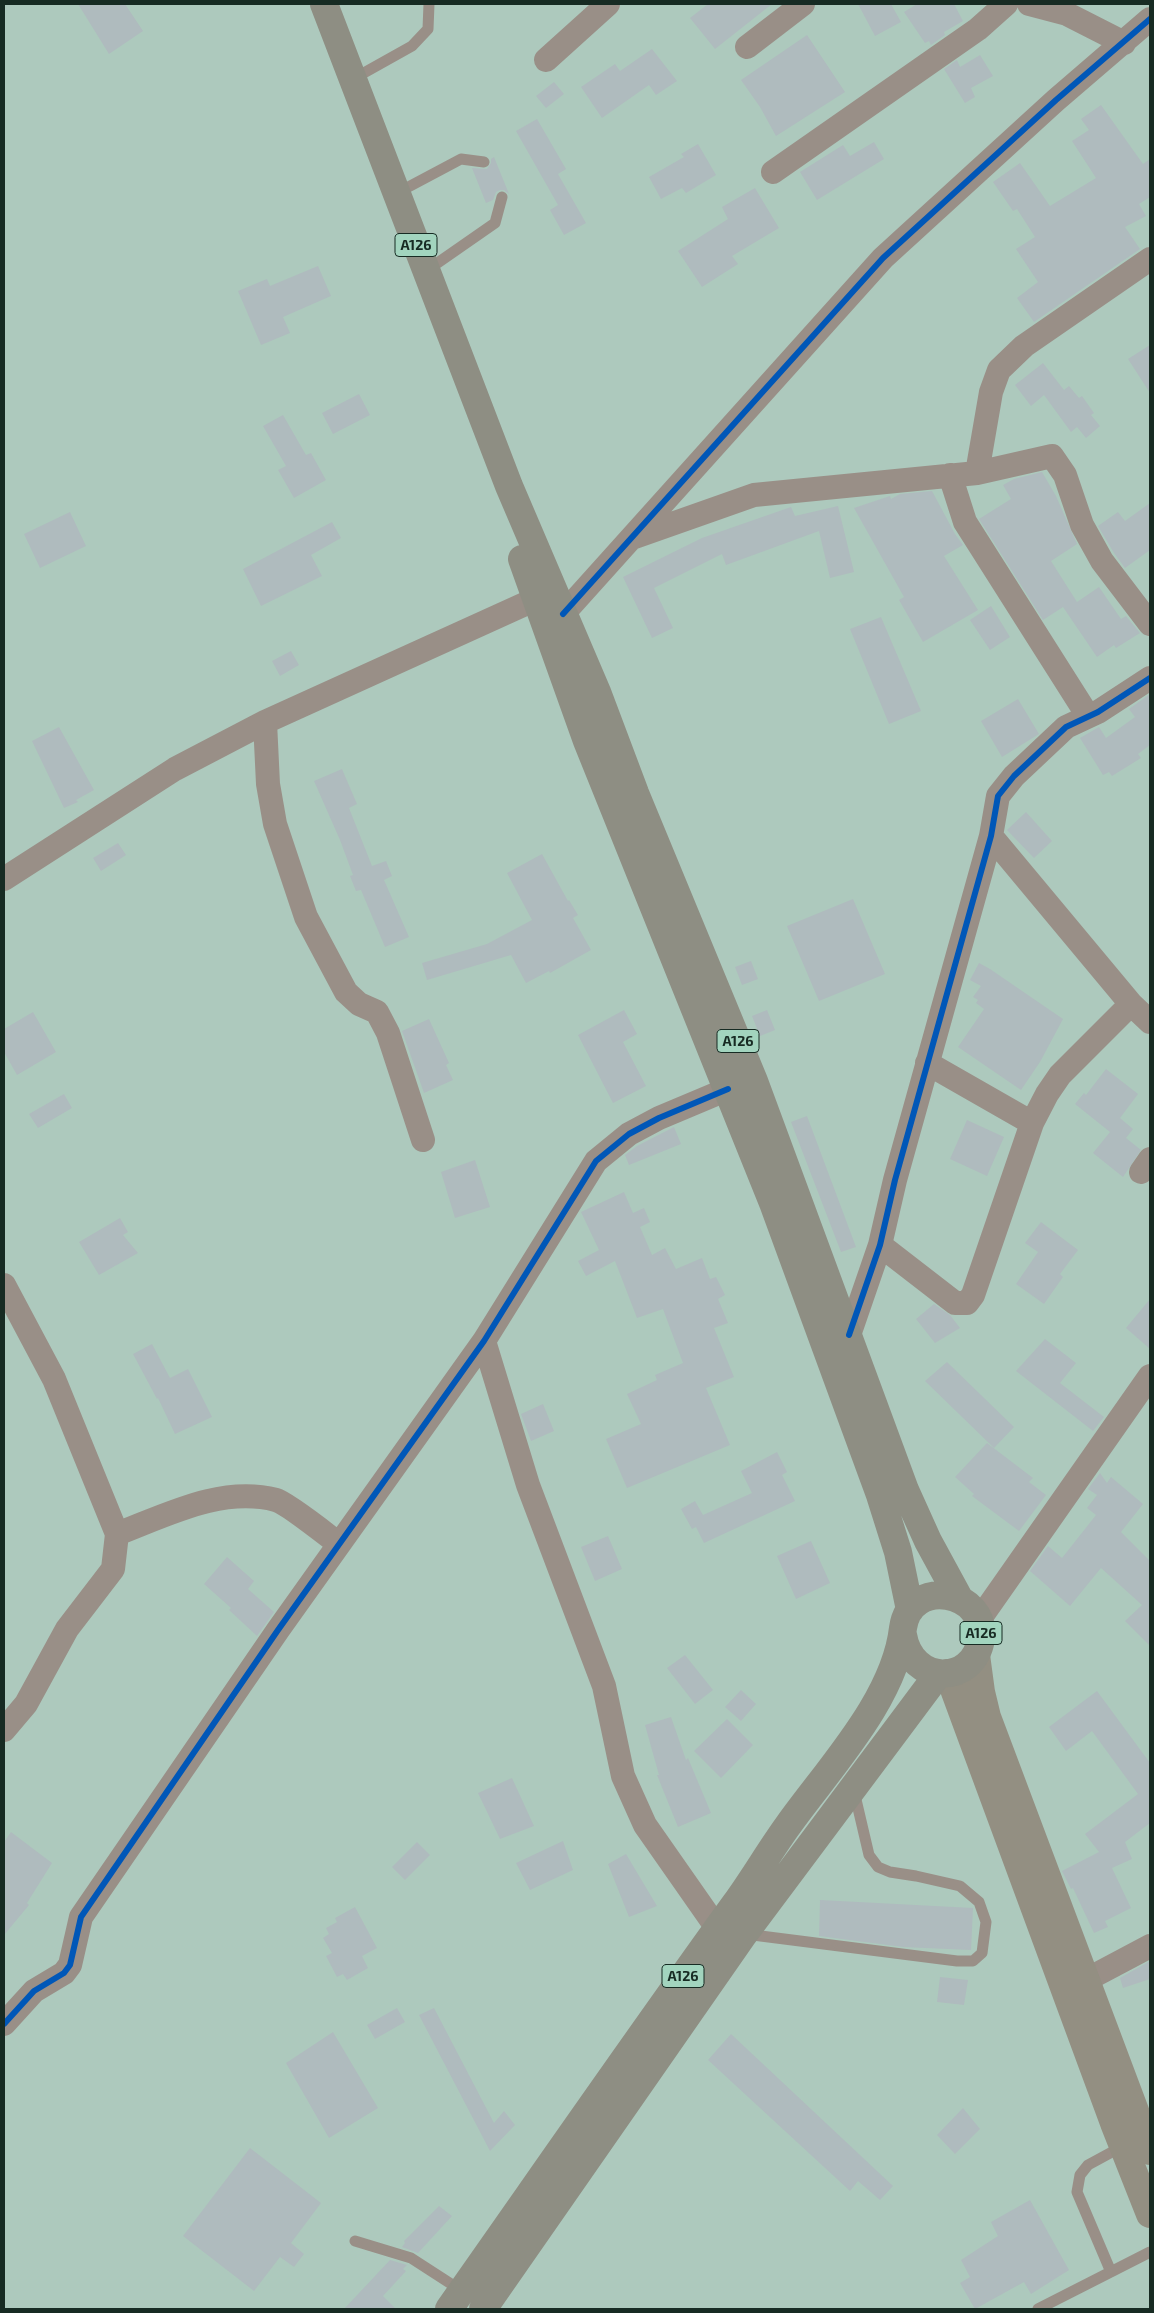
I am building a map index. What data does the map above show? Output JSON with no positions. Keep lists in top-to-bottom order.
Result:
{
  "streets": {
    "highway": ["A126"]
  }
}
